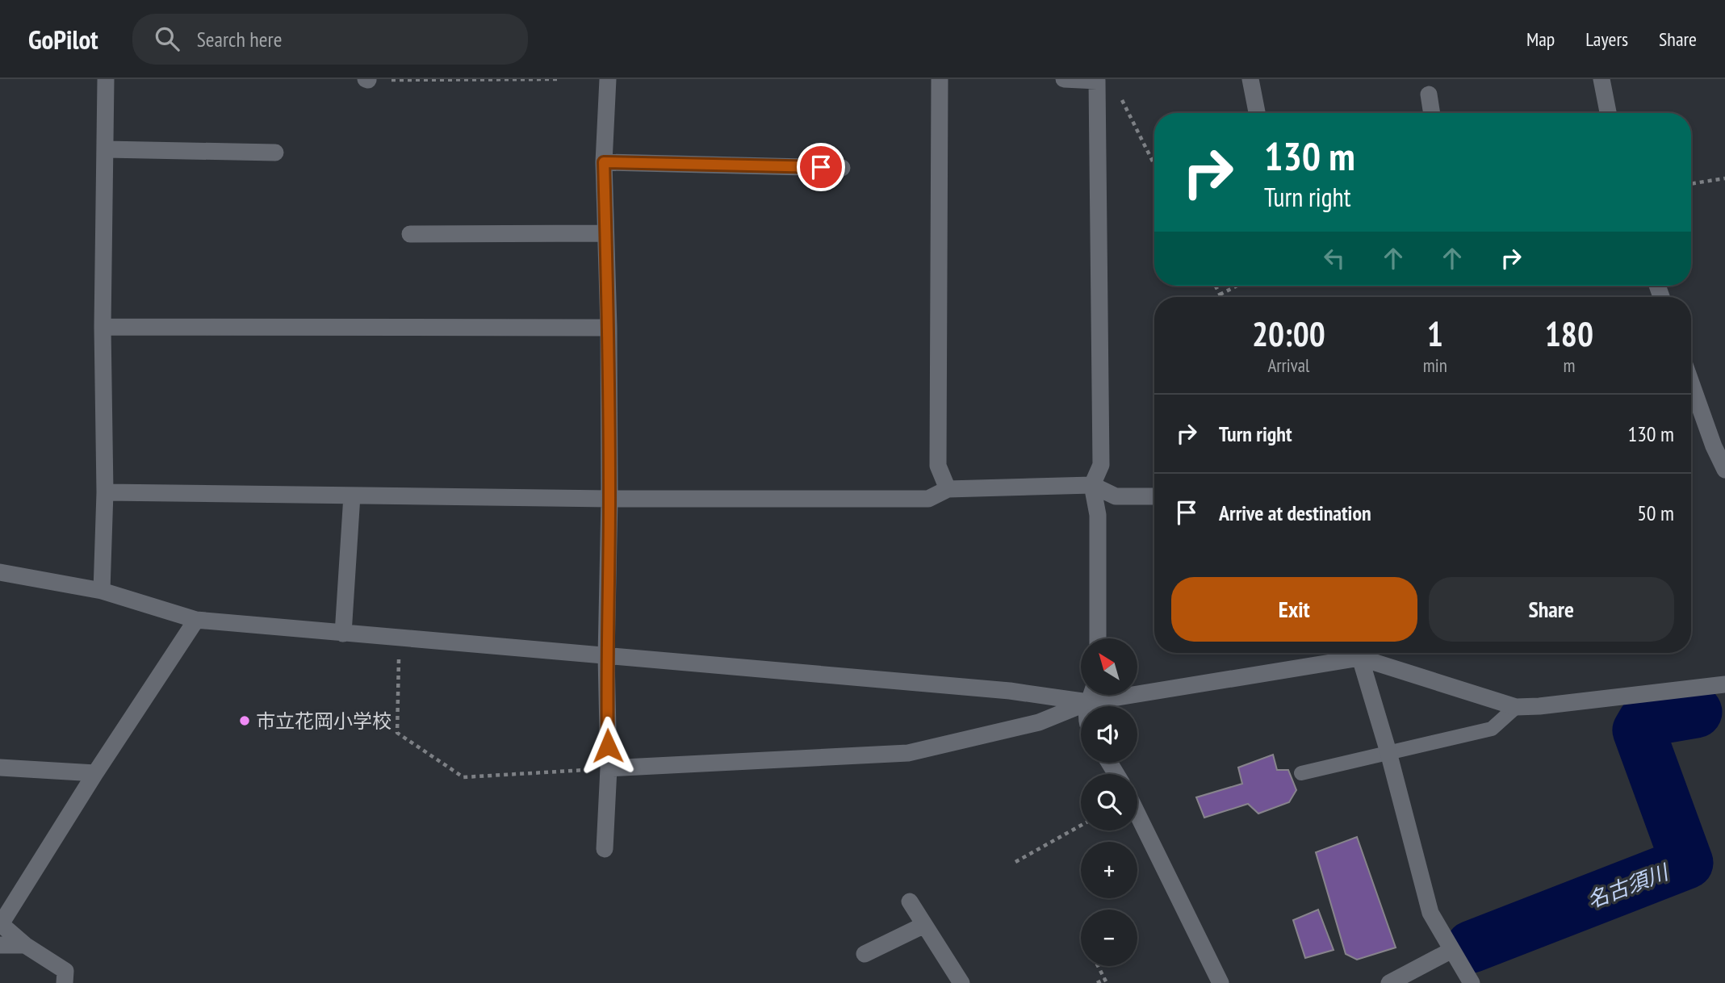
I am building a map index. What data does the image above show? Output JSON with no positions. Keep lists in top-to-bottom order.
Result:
{
  "water": ["名古須川"],
  "places": ["市立花岡小学校"],
  "north": "top left",
  "page": {
    "header": "GoPilot",
    "search": "Search here",
    "nav": ["Map", "Layers", "Share"],
    "turn": ["130 m", "Turn right"],
    "eta": [
      "20:00",
      "Arrival",
      "1",
      "min",
      "180",
      "m"
    ],
    "list": [
      {
        "name": "Turn right",
        "value": "130 m"
      },
      {
        "name": "Arrive at destination",
        "value": "50 m"
      }
    ],
    "buttons": ["Exit", "Share"],
    "map_buttons": ["+", "−"]
  }
}
